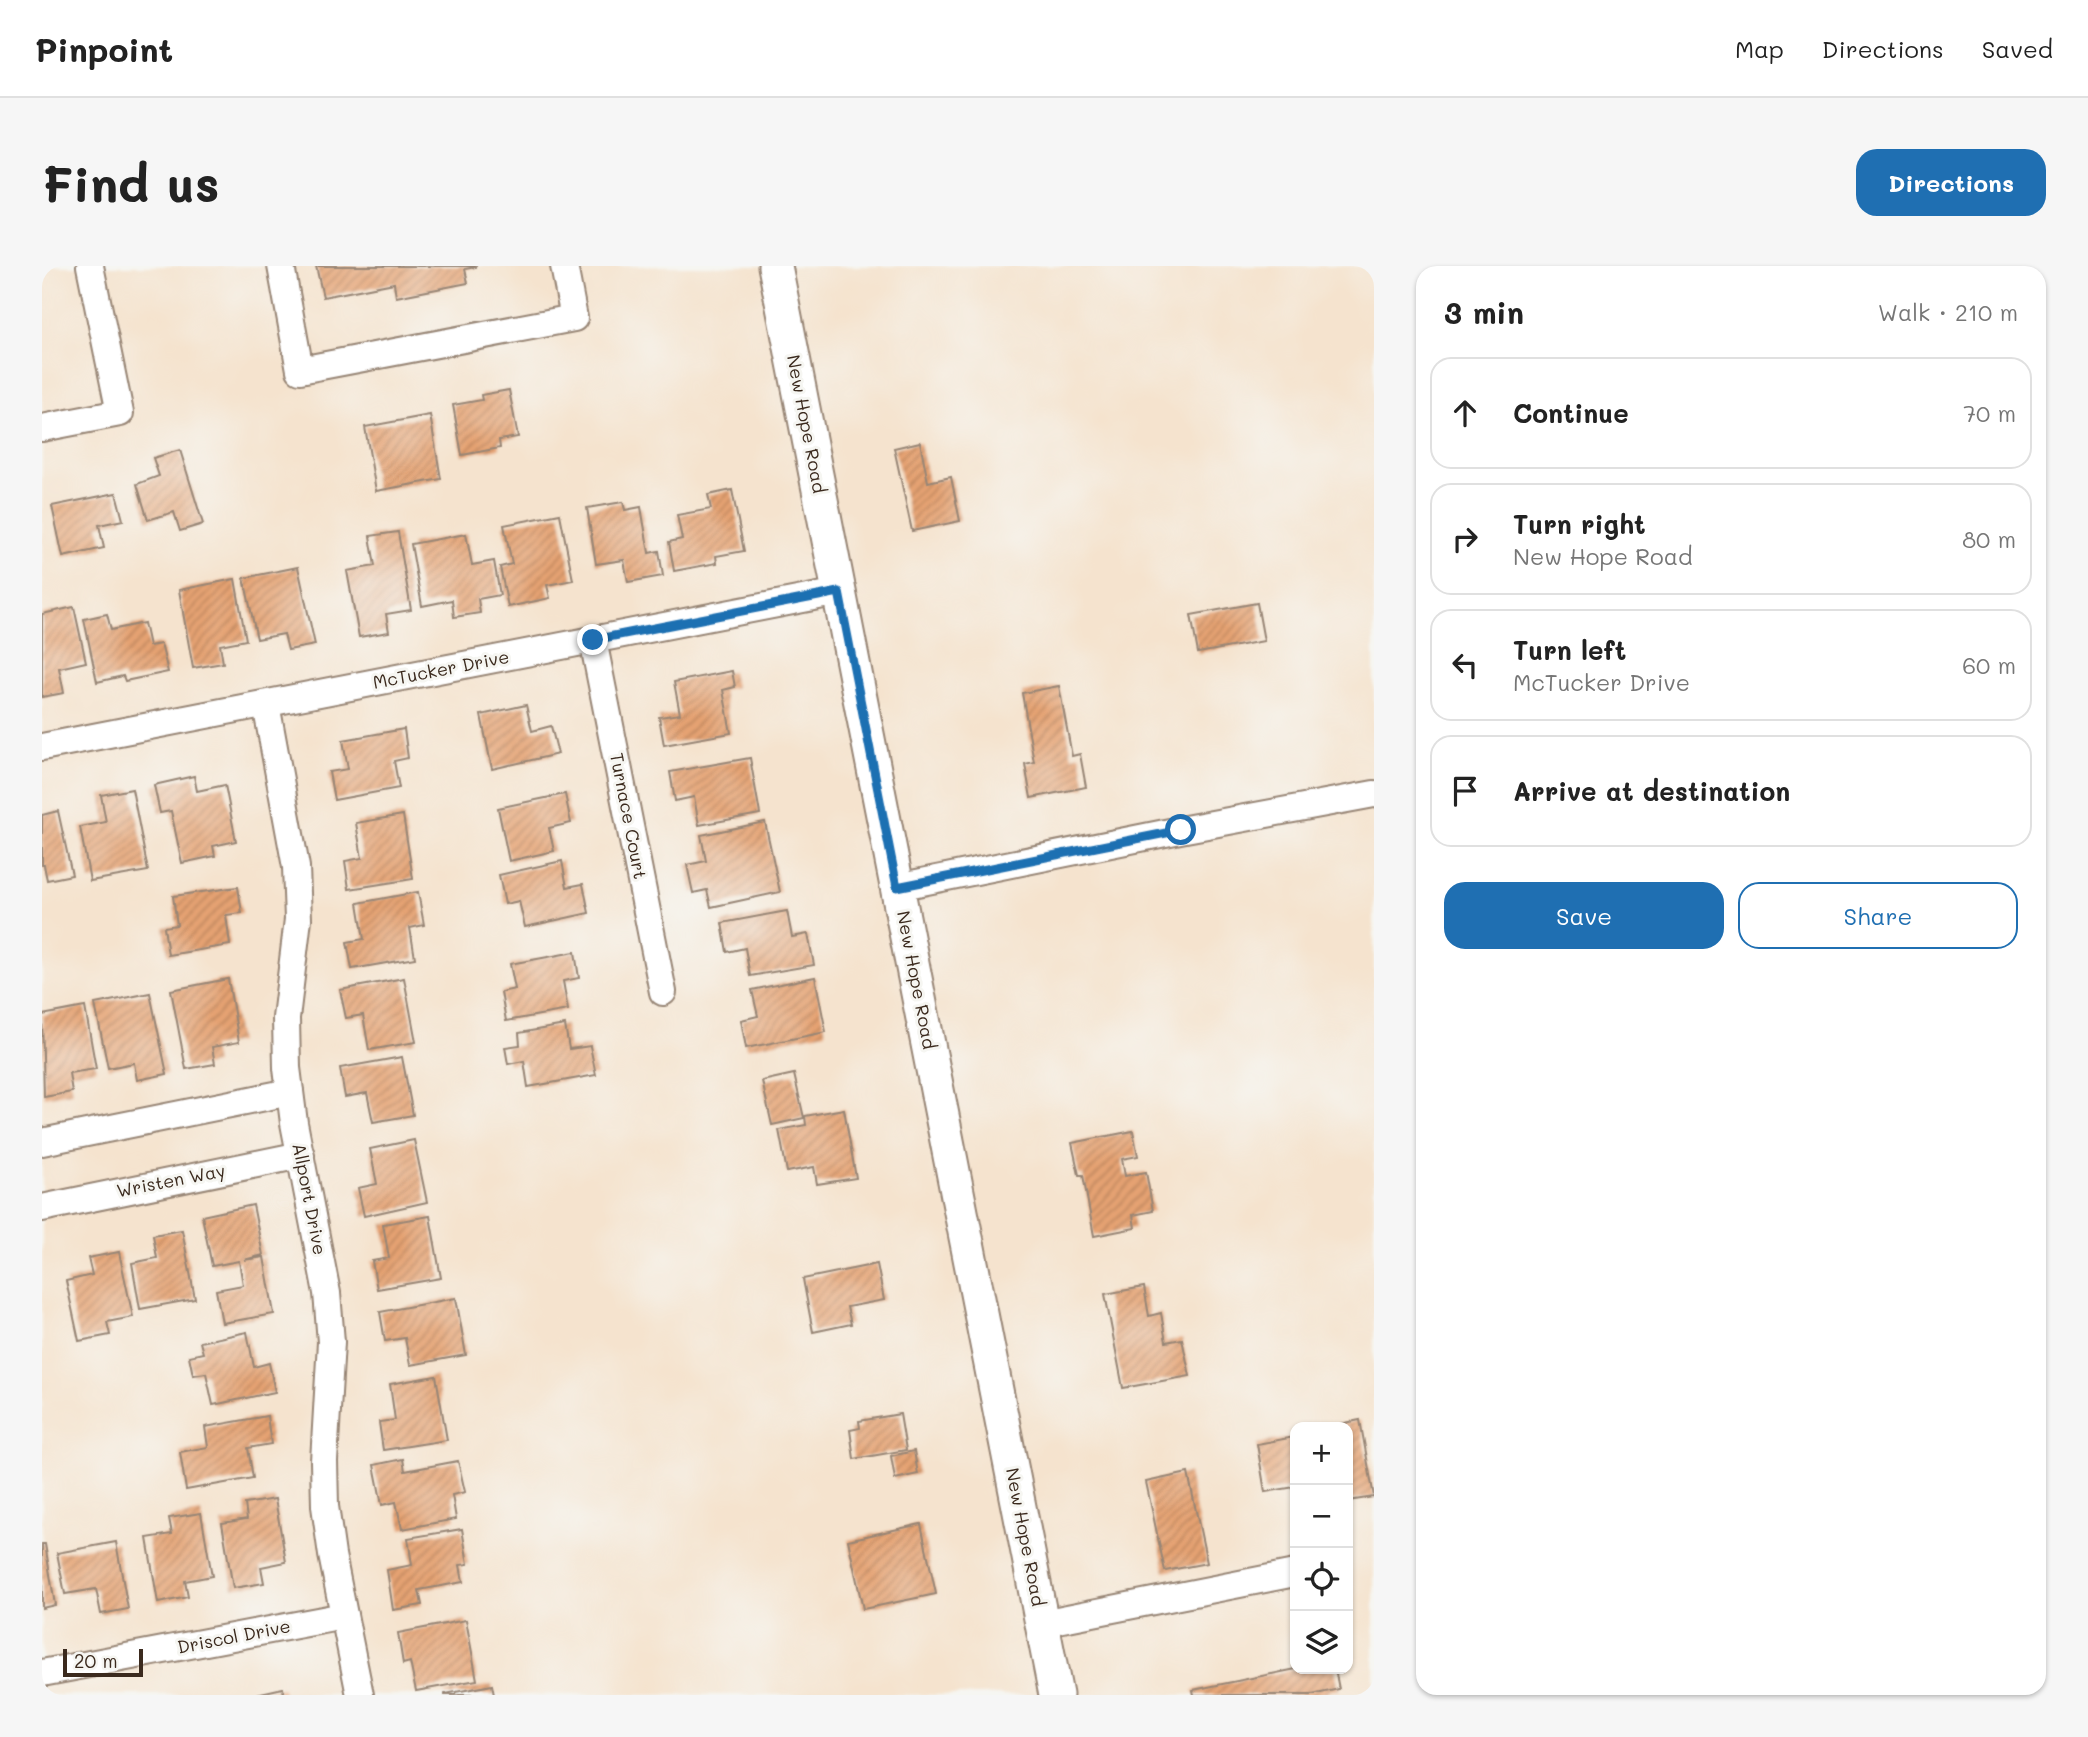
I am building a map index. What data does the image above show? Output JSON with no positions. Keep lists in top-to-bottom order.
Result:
{
  "streets": {
    "main road": ["New Hope Road"],
    "street": [
      "McTucker Drive",
      "Turnace Court",
      "Wristen Way",
      "Allport Drive",
      "Driscol Drive"
    ]
  },
  "crossings": [
    ["New Hope Road", "McTucker Drive"],
    ["McTucker Drive", "Turnace Court"],
    ["McTucker Drive", "Allport Drive"],
    ["Wristen Way", "Allport Drive"],
    ["Allport Drive", "Driscol Drive"]
  ],
  "scale_bar": "20 m",
  "page": {
    "header": "Pinpoint",
    "nav": ["Map", "Directions", "Saved"],
    "buttons": [
      "Directions",
      ["Save", "Share"]
    ],
    "title": "Find us",
    "heading": ["3 min", "Walk · 210 m"],
    "list": [
      ["Continue", "70 m"],
      ["Turn right", "New Hope Road", "80 m"],
      ["Turn left", "McTucker Drive", "60 m"],
      "Arrive at destination"
    ],
    "map_buttons": ["+", "−"],
    "scale": "20 m"
  }
}
